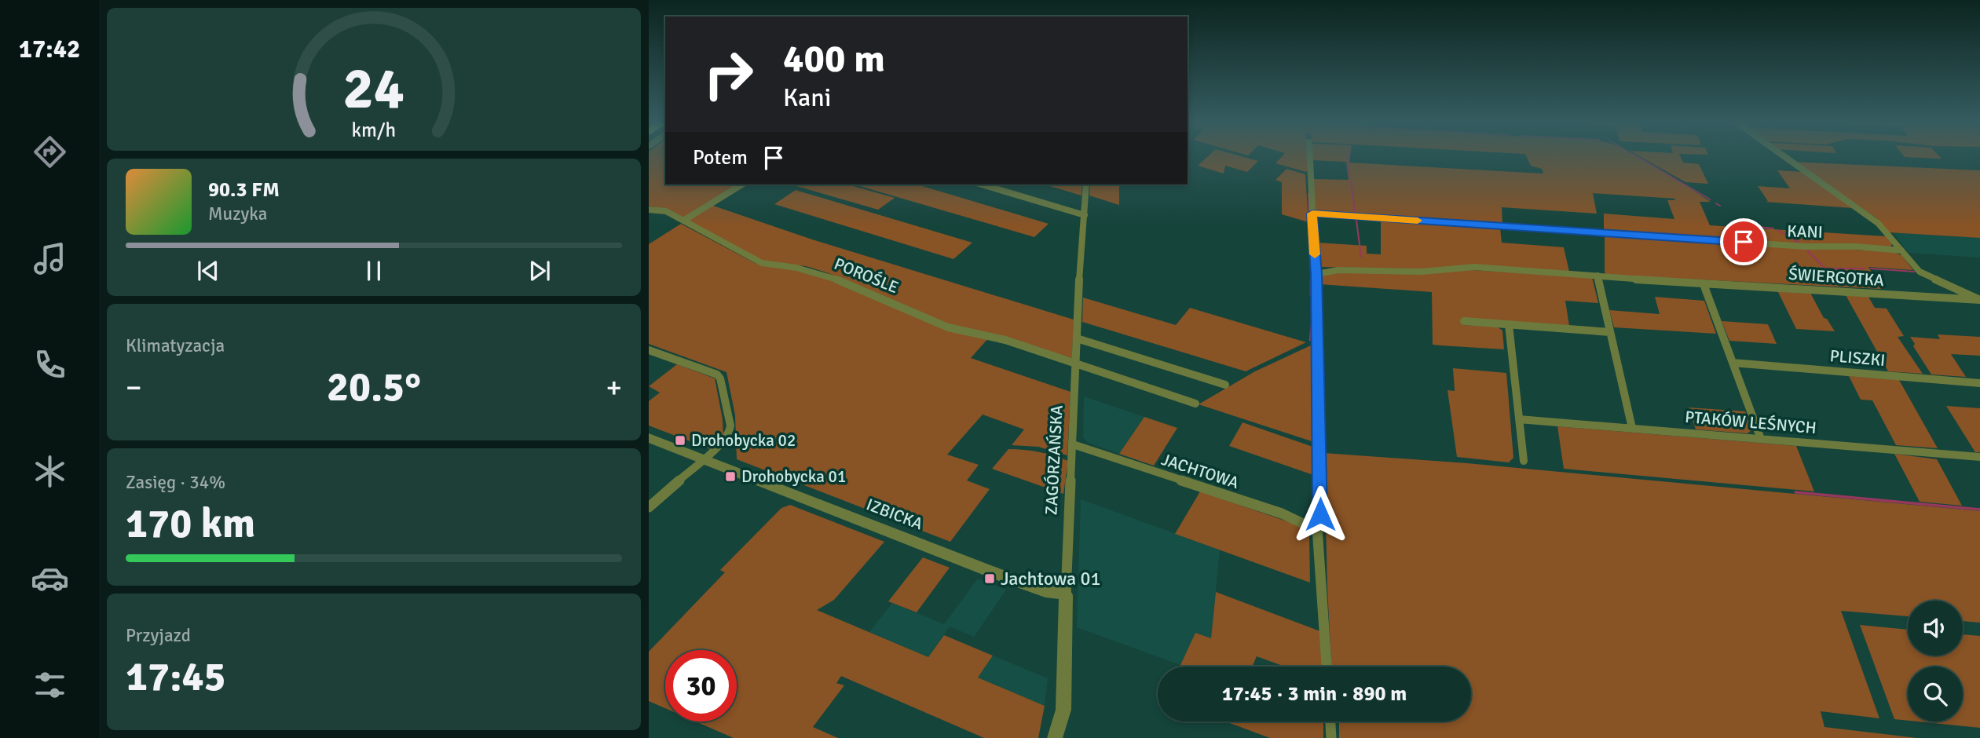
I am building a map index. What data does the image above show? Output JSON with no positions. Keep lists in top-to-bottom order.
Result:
{
  "streets": {
    "street": [
      "KANI",
      "POROŚLE",
      "ŚWIERGOTKA",
      "PLISZKI",
      "PTAKÓW LEŚNYCH",
      "ZAGÓRZAŃSKA",
      "JACHTOWA",
      "IZBICKA"
    ]
  },
  "crossings": [
    ["POROŚLE", "ZAGÓRZAŃSKA"],
    ["ZAGÓRZAŃSKA", "JACHTOWA"],
    ["ZAGÓRZAŃSKA", "IZBICKA"]
  ],
  "places": {
    "transit": ["Drohobycka 02", "Drohobycka 01", "Jachtowa 01"]
  },
  "page": {
    "tabs": "17:42",
    "turn": ["400 m", "Kani"],
    "then": "Potem",
    "song": ["90.3 FM", "Muzyka"],
    "tile": [
      "Klimatyzacja",
      ["Zasięg · 34%", "170 km"],
      ["Przyjazd", "17:45"]
    ],
    "heat": ["−", "20.5°", "+"],
    "limit": "30",
    "trip": "17:45 · 3 min · 890 m",
    "gauge": ["24", "km/h"]
  }
}
